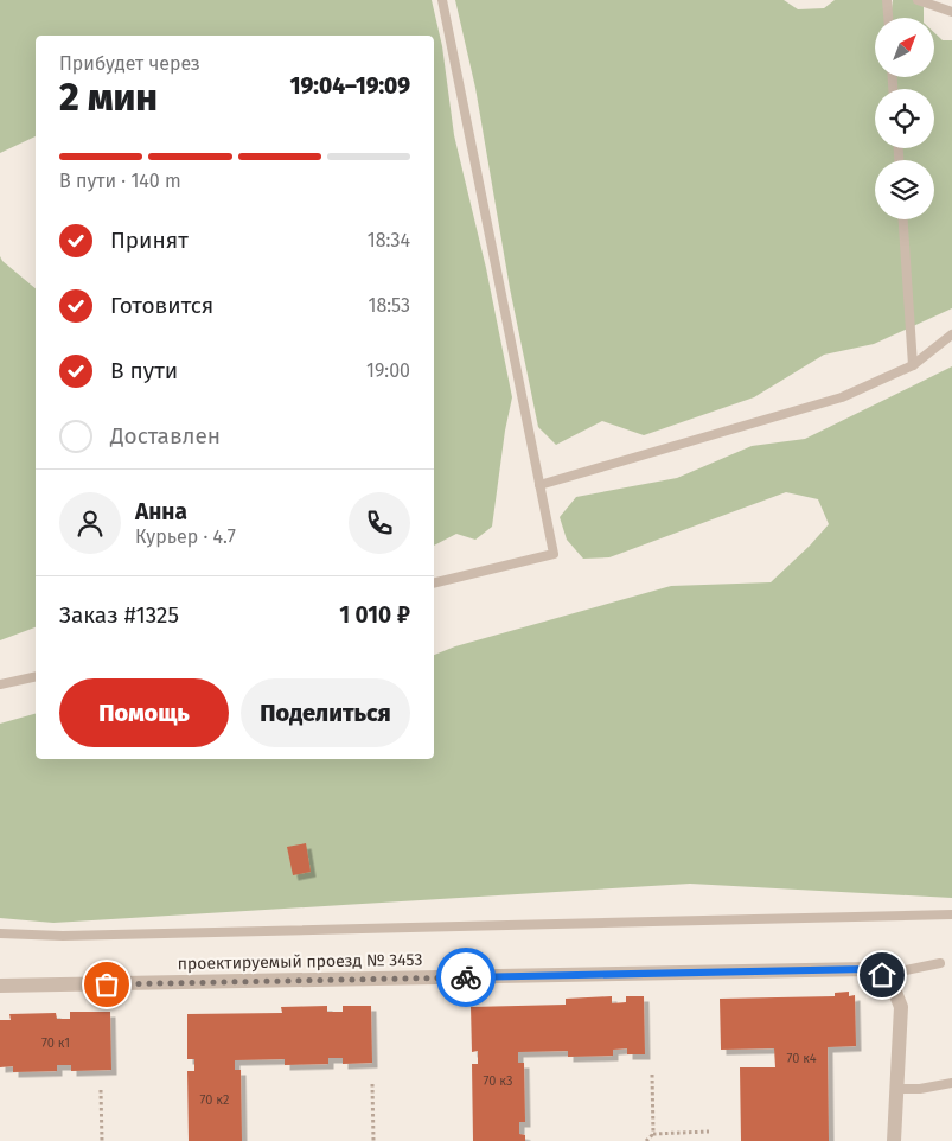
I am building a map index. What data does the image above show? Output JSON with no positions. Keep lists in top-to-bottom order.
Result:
{
  "streets": {
    "street": ["проектируемый проезд № 3453"]
  },
  "house_numbers": [
    "70 к1",
    "70 к4",
    "70 к3",
    "70 к2"
  ],
  "north": "top right",
  "page": {
    "heading": ["2 мин", "Прибудет через", "19:04–19:09"],
    "panel": [
      "Анна",
      "Курьер · 4.7",
      "Заказ #1325",
      "1 010 ₽"
    ],
    "bar": "В пути · 140 m",
    "list": [
      ["Принят", "18:34"],
      ["Готовится", "18:53"],
      ["В пути", "19:00"],
      "Доставлен"
    ],
    "buttons": ["Помощь", "Поделиться"]
  }
}
